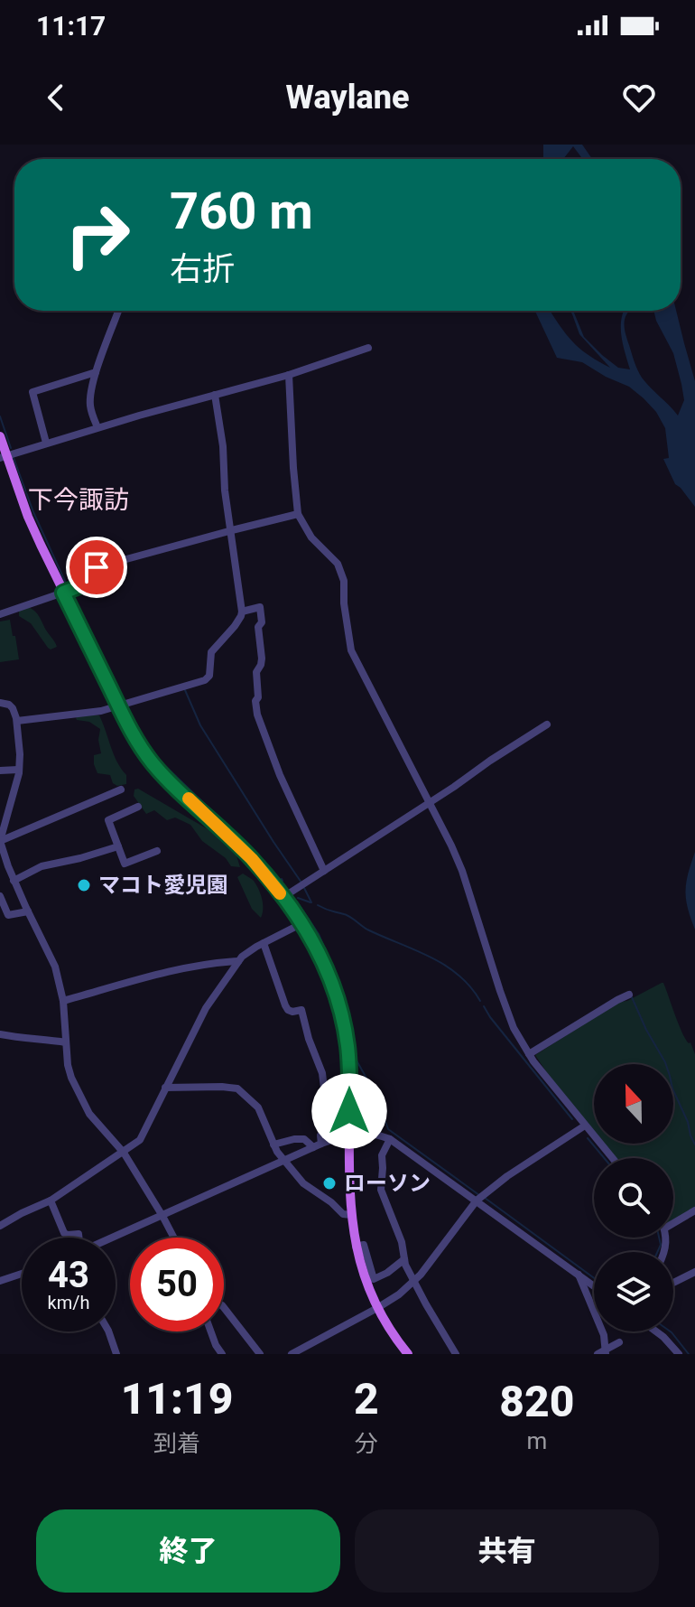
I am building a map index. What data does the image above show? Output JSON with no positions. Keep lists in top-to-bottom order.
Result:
{
  "districts": ["下今諏訪"],
  "places": ["マコト愛児園", "ローソン"],
  "north": "top",
  "page": {
    "status": "11:17",
    "header": "Waylane",
    "turn": ["760 m", "右折"],
    "speed": "43 km/h",
    "limit": "50",
    "eta": [
      "11:19",
      "到着",
      "2",
      "分",
      "820",
      "m"
    ],
    "buttons": ["終了", "共有"]
  }
}
